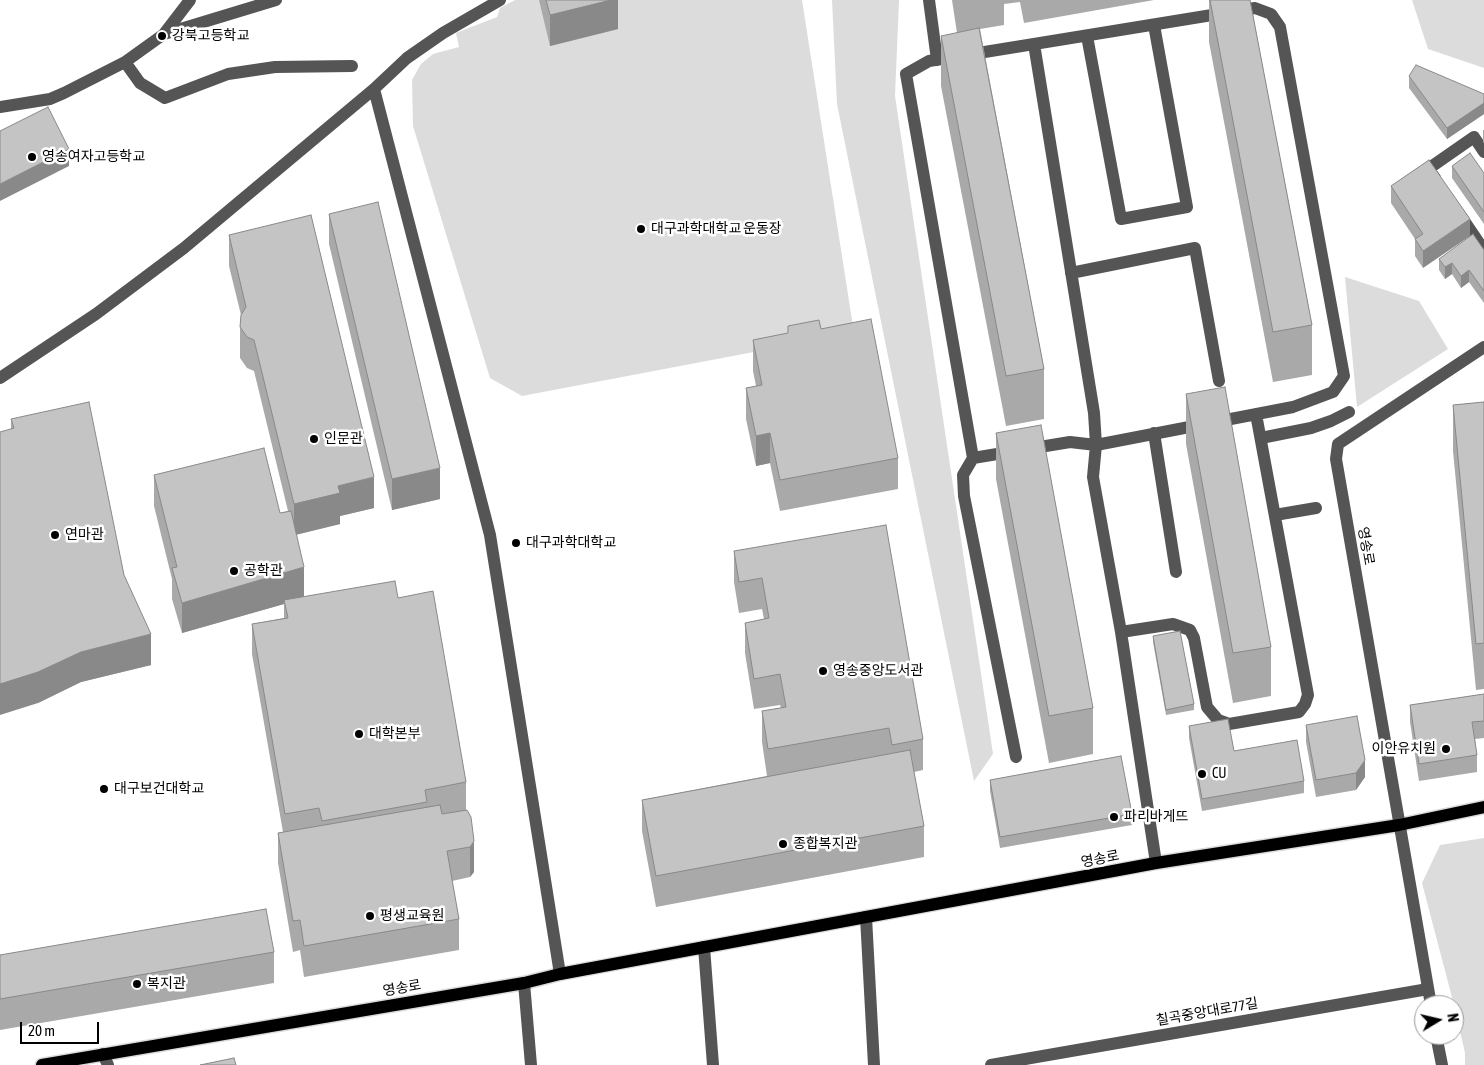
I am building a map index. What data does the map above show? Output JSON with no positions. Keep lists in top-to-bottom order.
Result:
{
  "streets": {
    "main road": ["영송로"],
    "street": ["칠곡중앙대로77길"]
  },
  "places": [
    "강북고등학교",
    "영송여자고등학교",
    "대구과학대학교 운동장",
    "인문관",
    "연마관",
    "대구과학대학교",
    "공학관",
    "영송중앙도서관",
    "대학본부",
    "이안유치원",
    "CU",
    "대구보건대학교",
    "파리바게뜨",
    "종합복지관",
    "평생교육원",
    "복지관"
  ],
  "scale_bar": "20 m",
  "north": "right"
}
